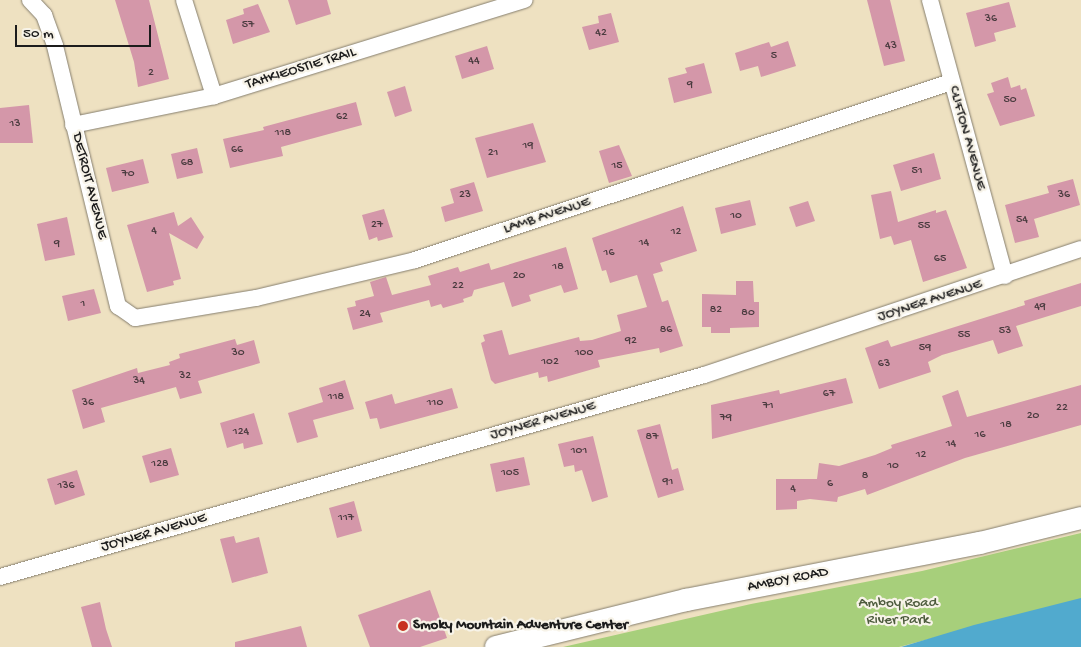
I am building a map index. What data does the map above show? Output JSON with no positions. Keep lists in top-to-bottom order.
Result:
{
  "streets": {
    "main road": ["AMBOY ROAD"],
    "street": [
      "TAHKIEOSTIE TRAIL",
      "CLIFTON AVENUE",
      "DETROIT AVENUE",
      "LAMB AVENUE",
      "JOYNER AVENUE"
    ]
  },
  "crossings": [
    ["TAHKIEOSTIE TRAIL", "DETROIT AVENUE"],
    ["CLIFTON AVENUE", "LAMB AVENUE"],
    ["CLIFTON AVENUE", "JOYNER AVENUE"],
    ["DETROIT AVENUE", "LAMB AVENUE"]
  ],
  "parks": ["Amboy Road River Park"],
  "places": ["Smoky Mountain Adventure Center"],
  "house_numbers": [
    "36",
    "57",
    "42",
    "43",
    "5",
    "44",
    "2",
    "9",
    "50",
    "62",
    "13",
    "118",
    "19",
    "66",
    "21",
    "68",
    "15",
    "51",
    "70",
    "23",
    "36",
    "10",
    "54",
    "27",
    "55",
    "4",
    "12",
    "14",
    "9",
    "16",
    "65",
    "18",
    "20",
    "22",
    "1",
    "49",
    "82",
    "80",
    "24",
    "86",
    "53",
    "55",
    "92",
    "59",
    "30",
    "100",
    "102",
    "63",
    "32",
    "34",
    "67",
    "118",
    "36",
    "110",
    "71",
    "22",
    "20",
    "79",
    "18",
    "124",
    "16",
    "87",
    "14",
    "101",
    "12",
    "128",
    "10",
    "105",
    "8",
    "91",
    "6",
    "136",
    "4",
    "117"
  ],
  "scale_bar": "50 m"
}
